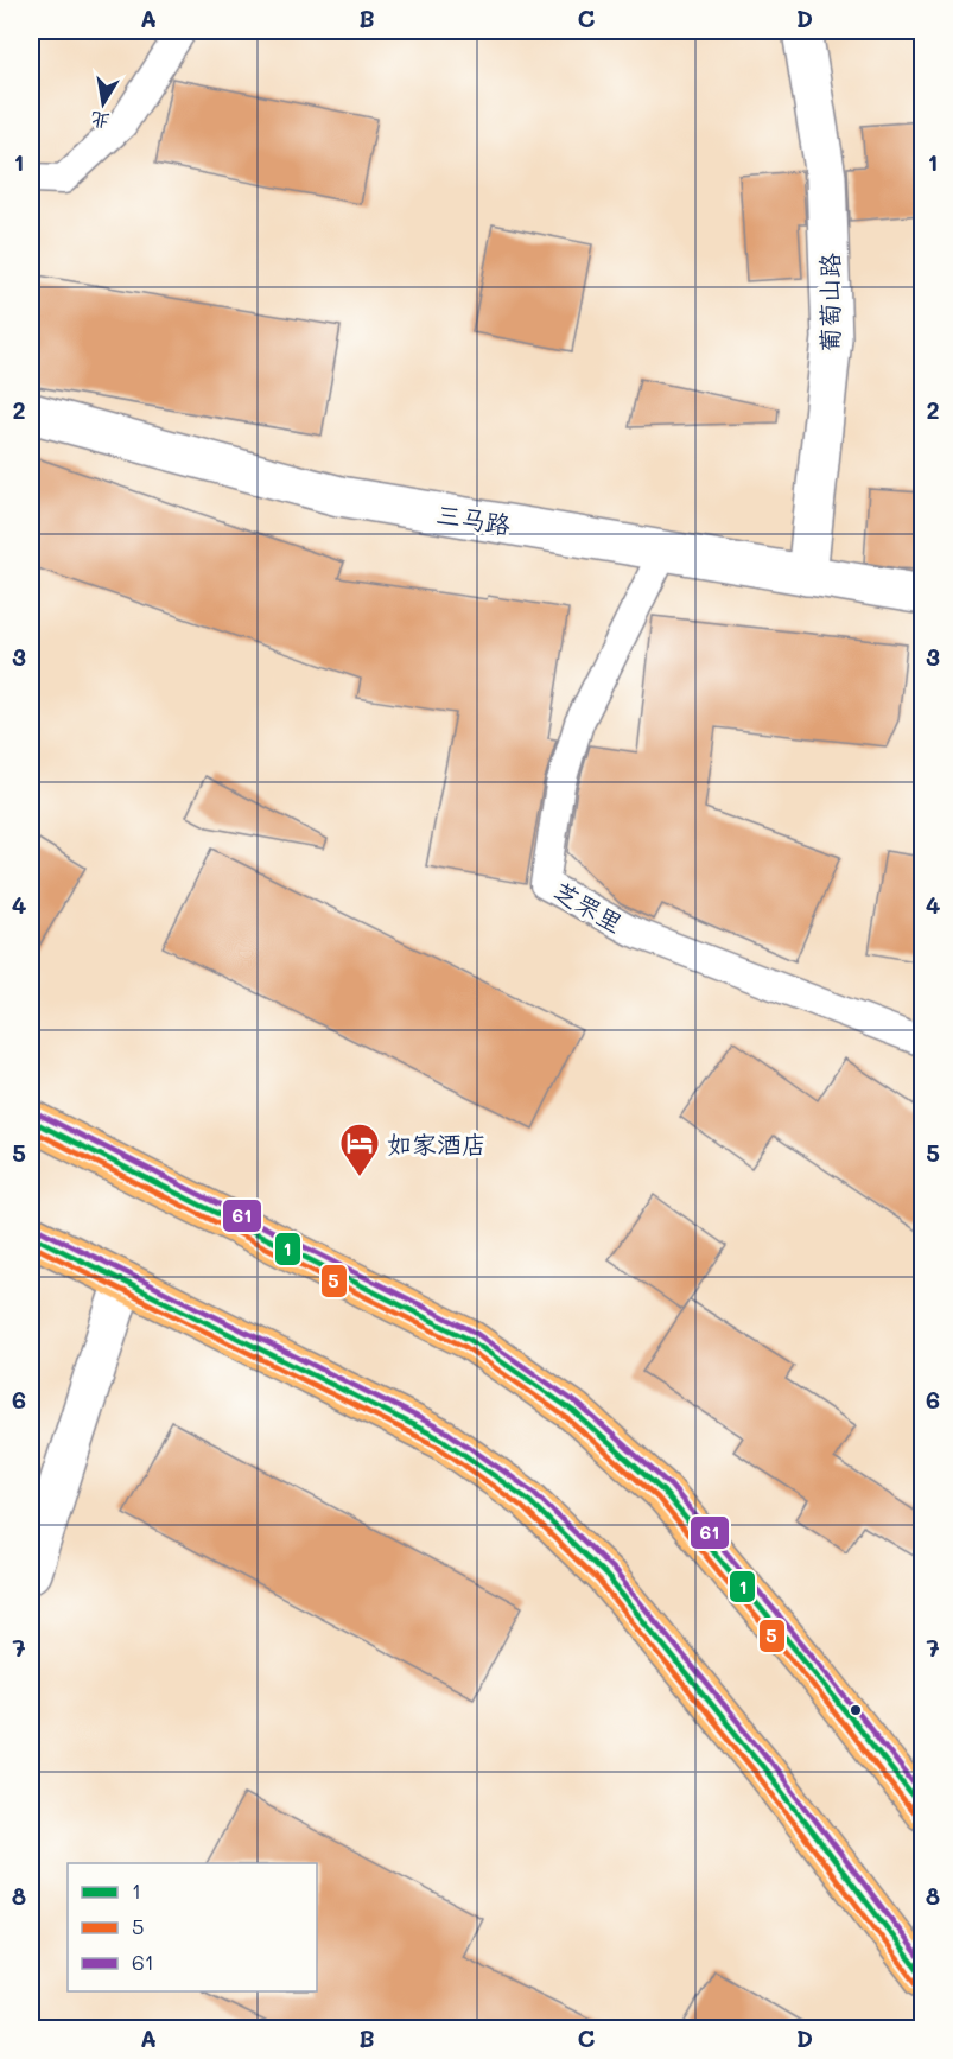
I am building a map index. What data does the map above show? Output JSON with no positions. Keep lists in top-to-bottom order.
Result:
{
  "streets": {
    "street": ["葡萄山路", "三马路"],
    "lane": ["芝罘里"]
  },
  "crossings": [
    ["葡萄山路", "三马路"],
    ["三马路", "芝罘里"]
  ],
  "places": {
    "hotel": ["如家酒店"]
  },
  "lines": ["transit line 61", "transit line 1", "transit line 5"],
  "legend": ["1", "5", "61"],
  "north": "bottom",
  "grid": {
    "columns": [
      "A",
      "B",
      "C",
      "D"
    ],
    "rows": [
      "1",
      "2",
      "3",
      "4",
      "5",
      "6",
      "7",
      "8"
    ]
  }
}
